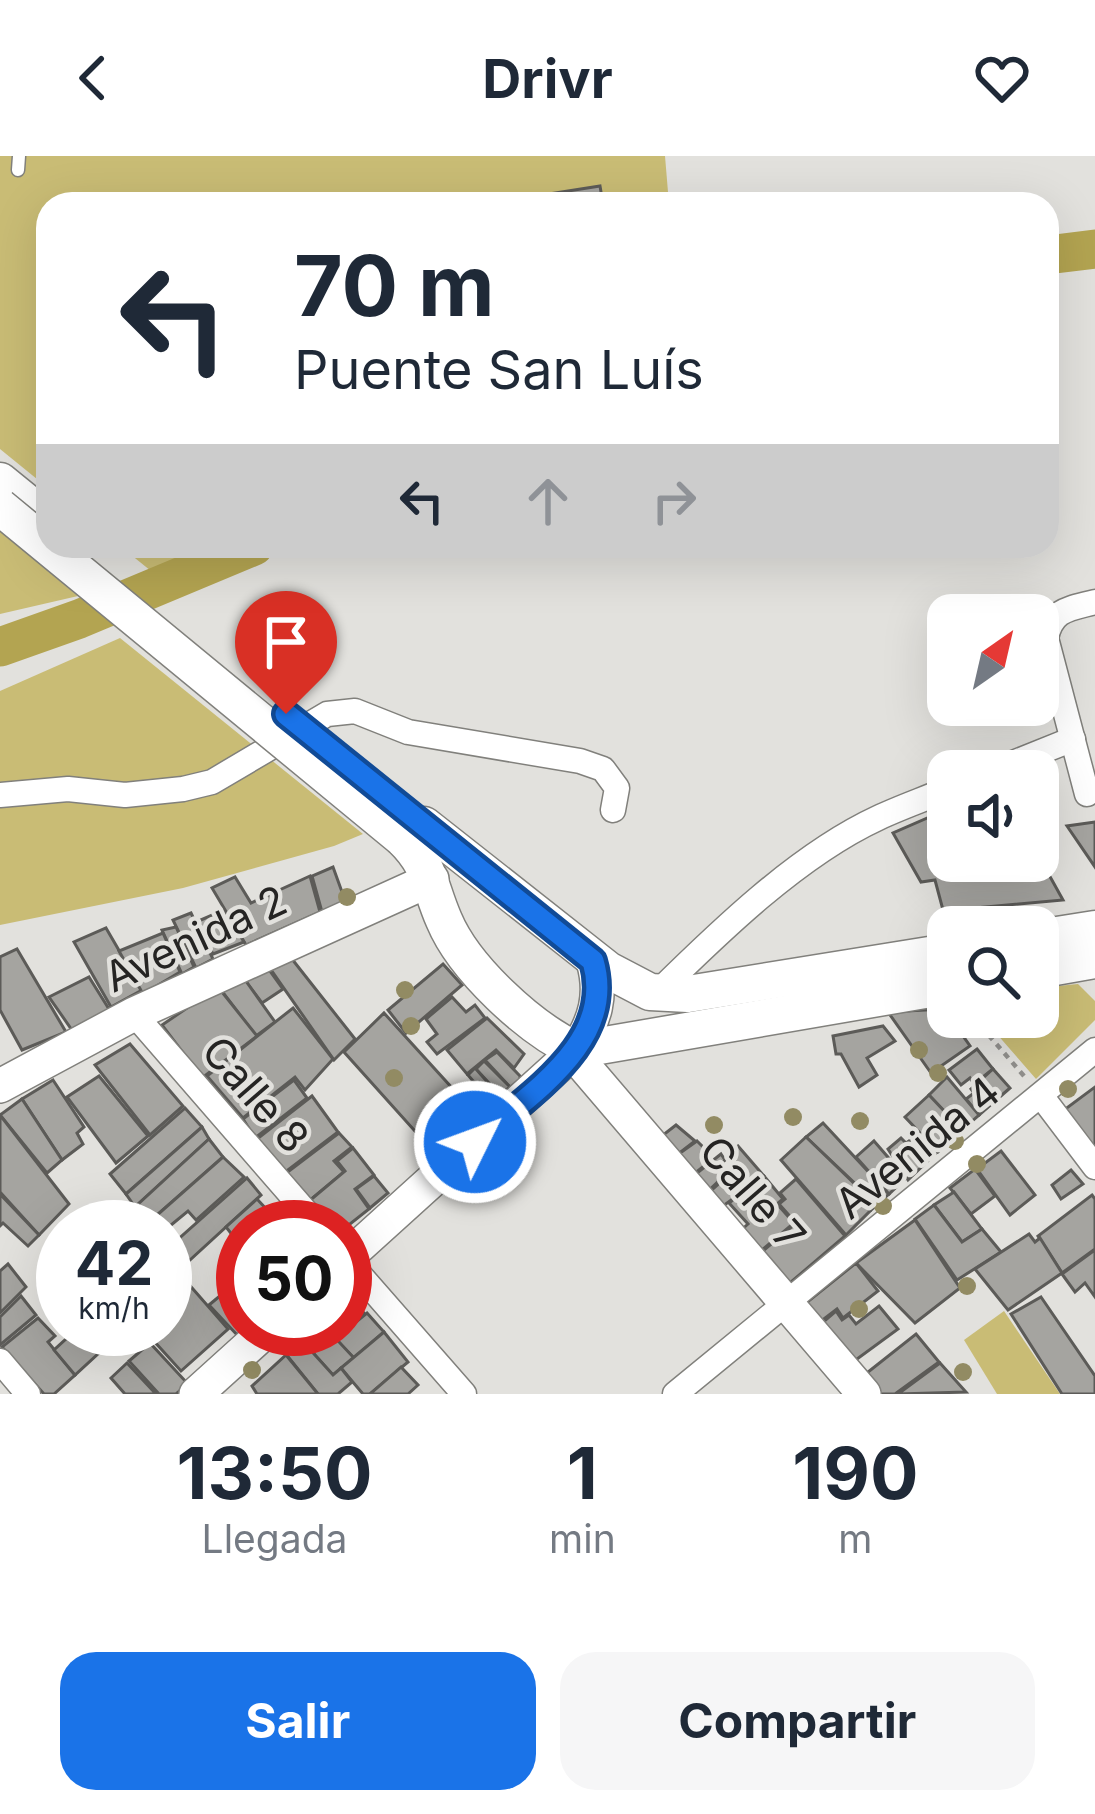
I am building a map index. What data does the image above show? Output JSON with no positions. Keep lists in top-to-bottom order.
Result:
{
  "streets": {
    "main road": ["Avenida 2", "Calle 7"],
    "street": ["Calle 8", "Avenida 4"]
  },
  "crossings": [
    ["Avenida 2", "Calle 8"],
    ["Avenida 4", "Calle 7"]
  ],
  "north": "top right",
  "page": {
    "header": "Drivr",
    "turn": ["70 m", "Puente San Luís"],
    "speed": "42 km/h",
    "limit": "50",
    "eta": [
      "13:50",
      "Llegada",
      "1",
      "min",
      "190",
      "m"
    ],
    "buttons": ["Salir", "Compartir"]
  }
}
